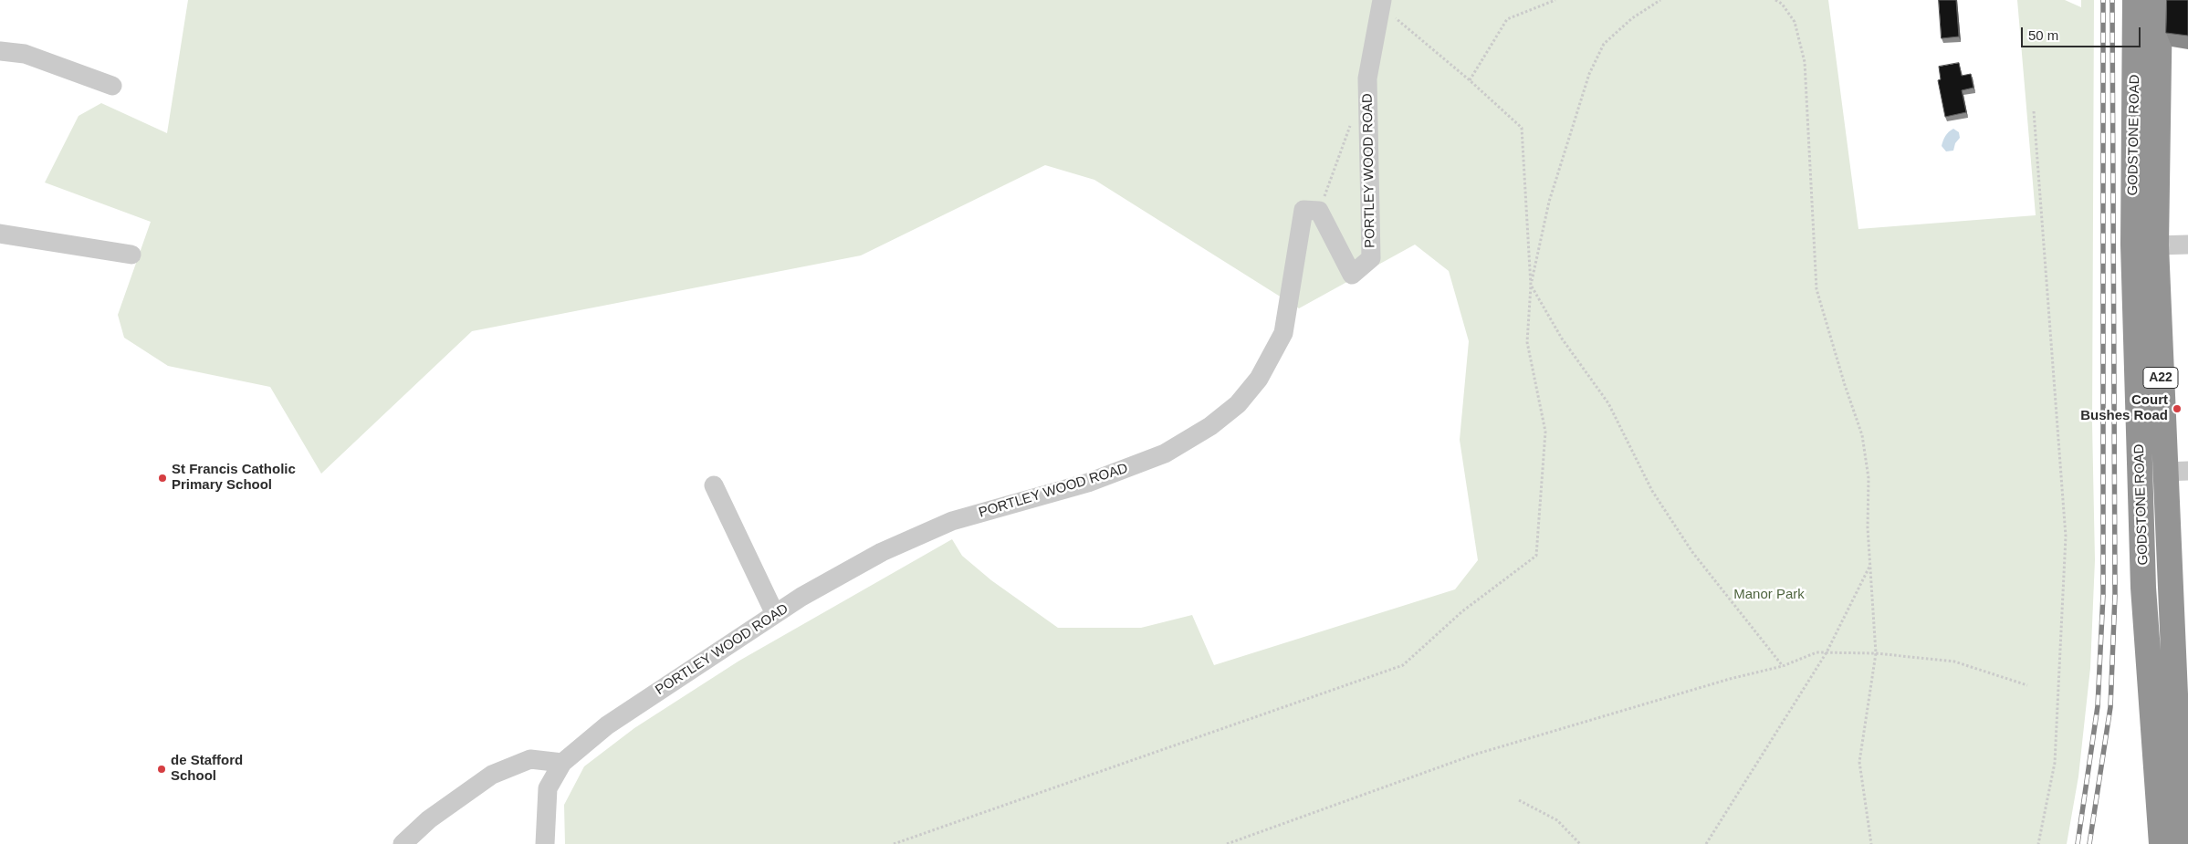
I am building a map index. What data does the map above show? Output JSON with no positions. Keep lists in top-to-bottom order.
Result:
{
  "streets": {
    "highway": ["GODSTONE ROAD", "A22"],
    "street": ["PORTLEY WOOD ROAD"]
  },
  "parks": ["Manor Park"],
  "places": ["Court Bushes Road", "St Francis Catholic Primary School", "de Stafford School"],
  "scale_bar": "50 m"
}
